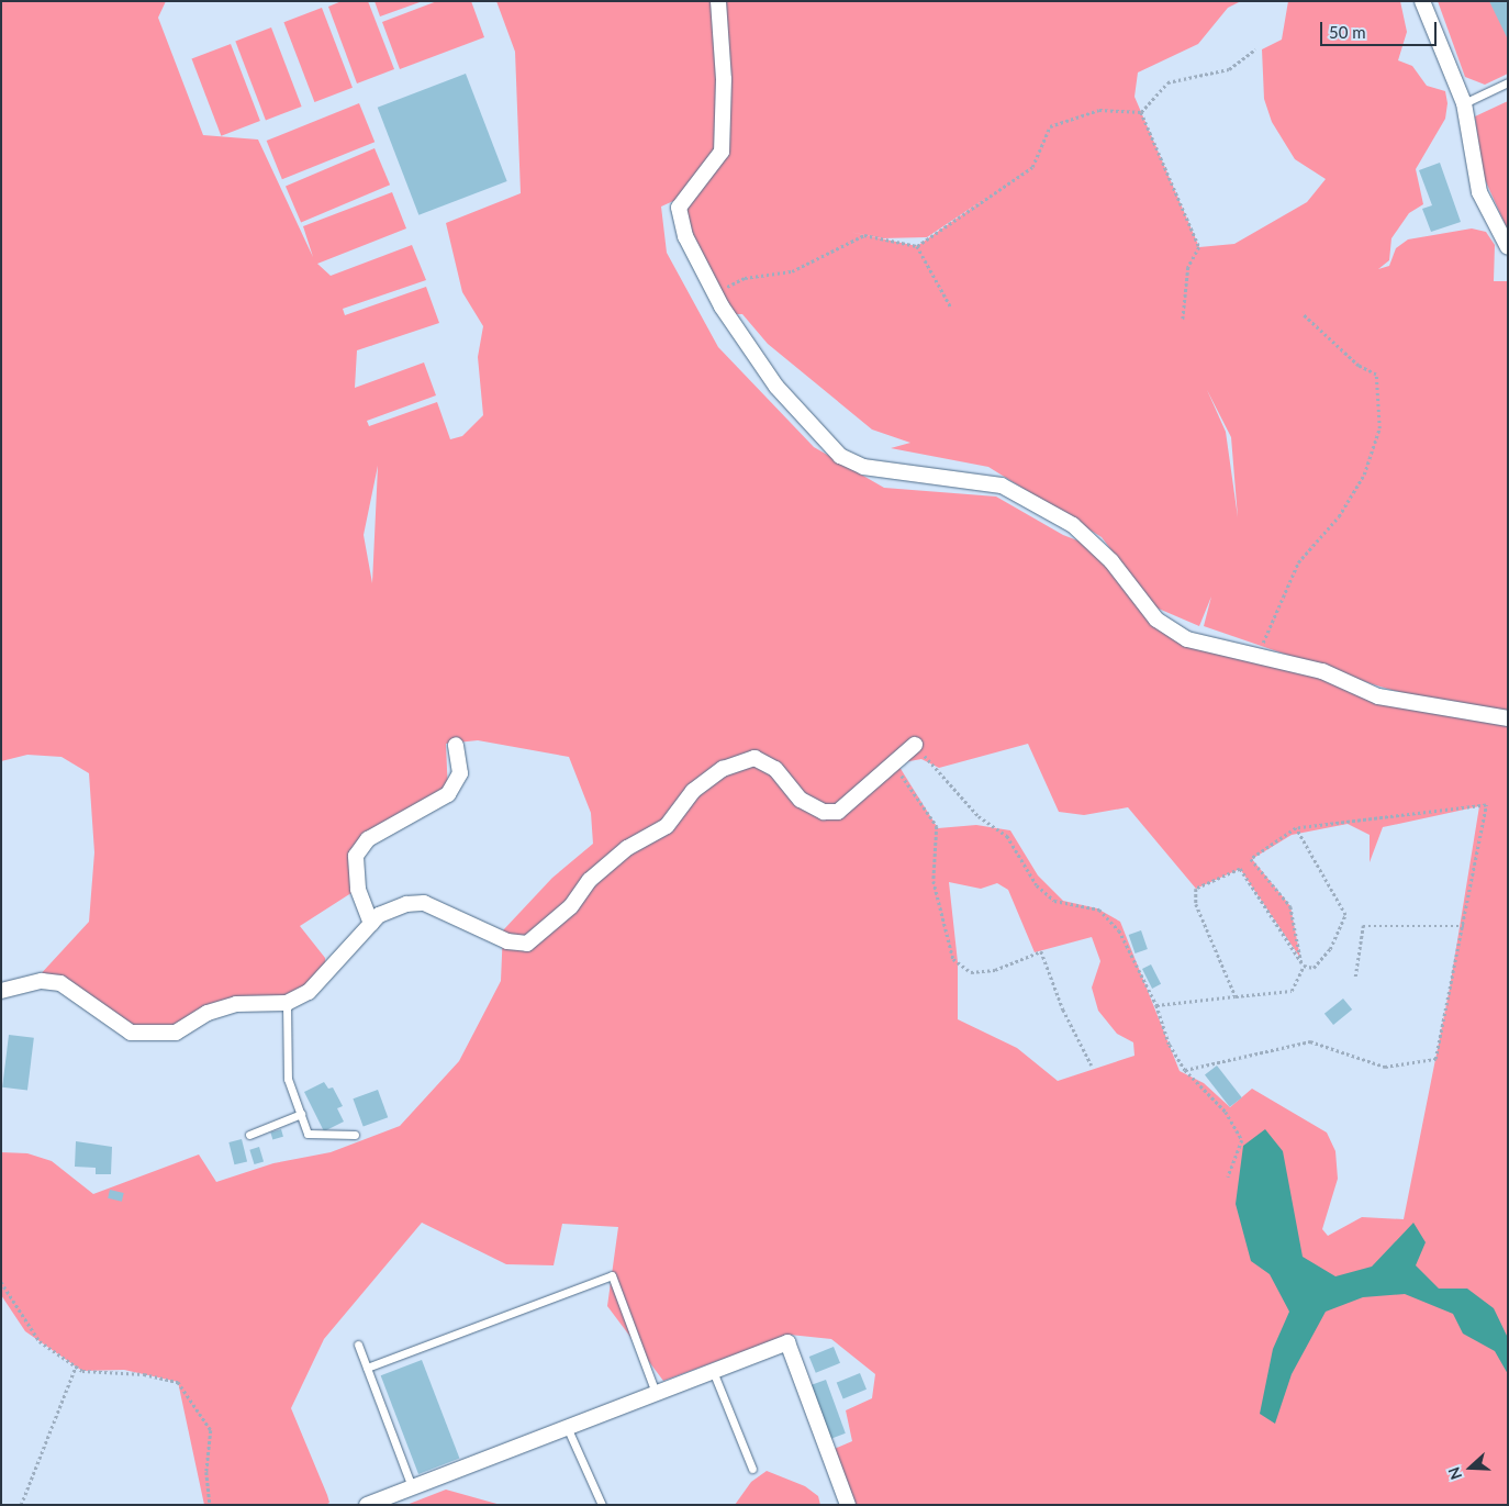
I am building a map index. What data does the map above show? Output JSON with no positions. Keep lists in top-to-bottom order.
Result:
{
  "scale_bar": "50 m",
  "north": "left"
}
